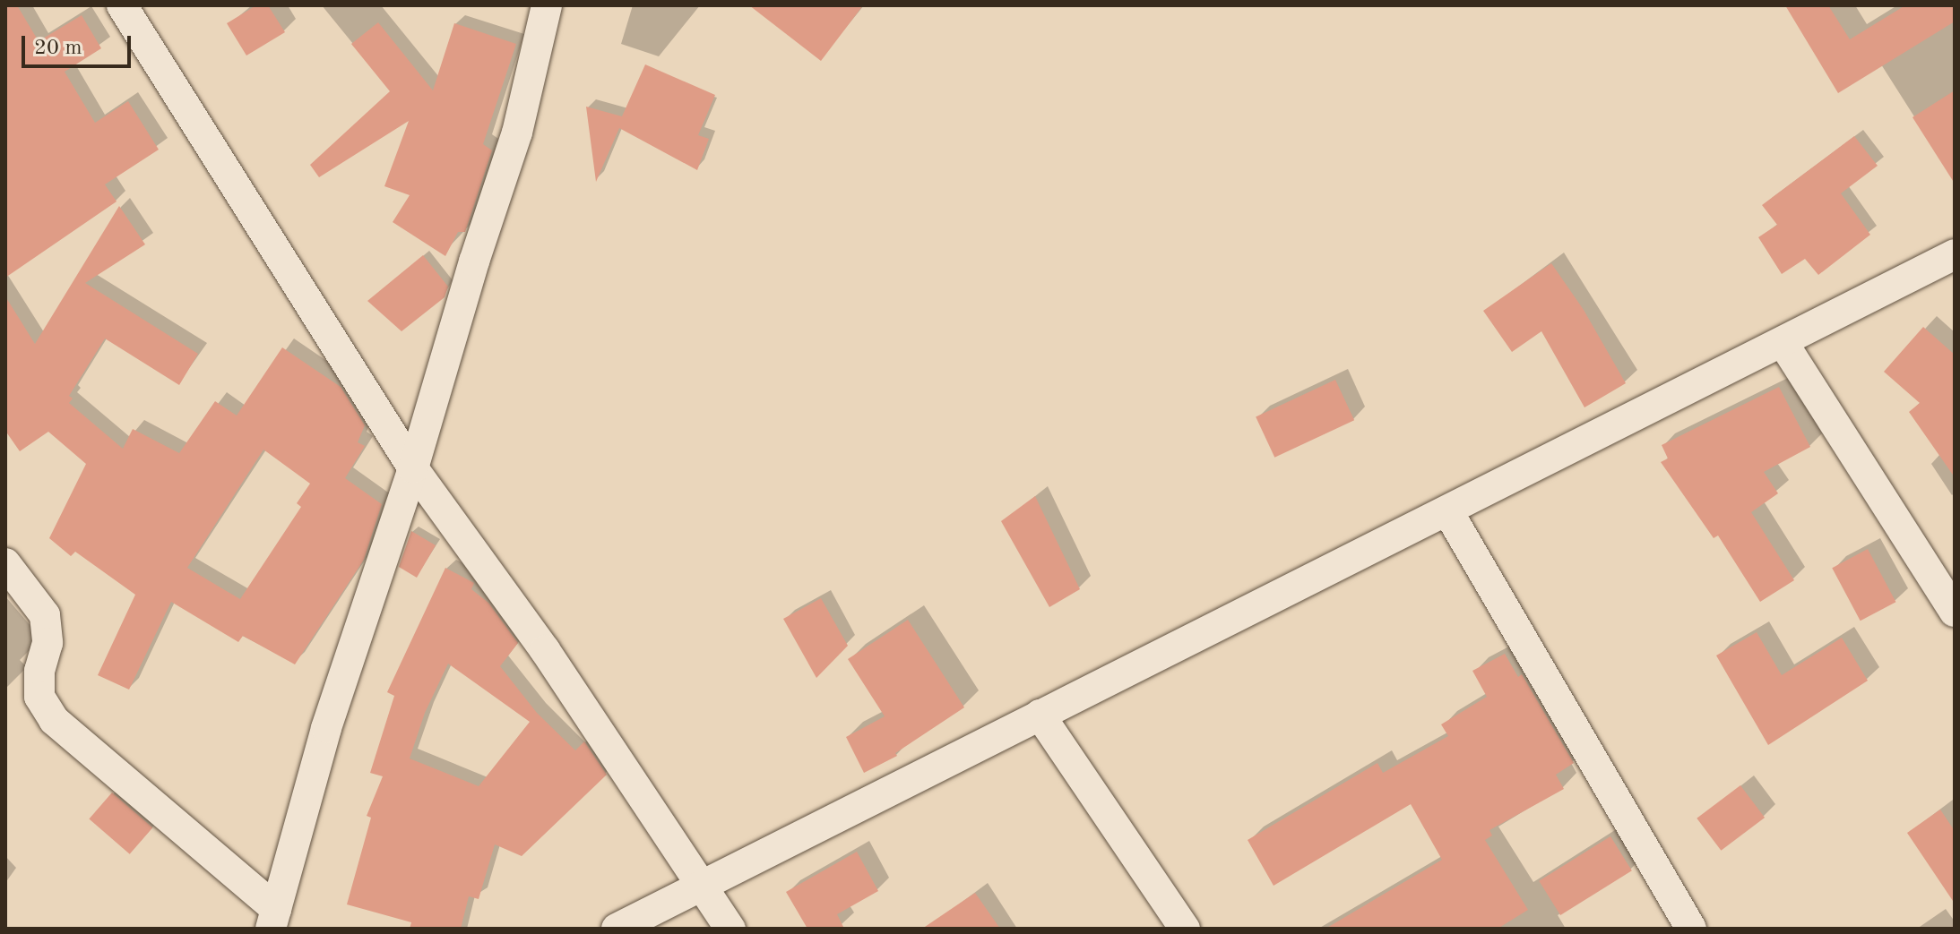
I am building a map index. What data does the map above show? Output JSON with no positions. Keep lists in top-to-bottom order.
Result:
{
  "scale_bar": "20 m"
}
